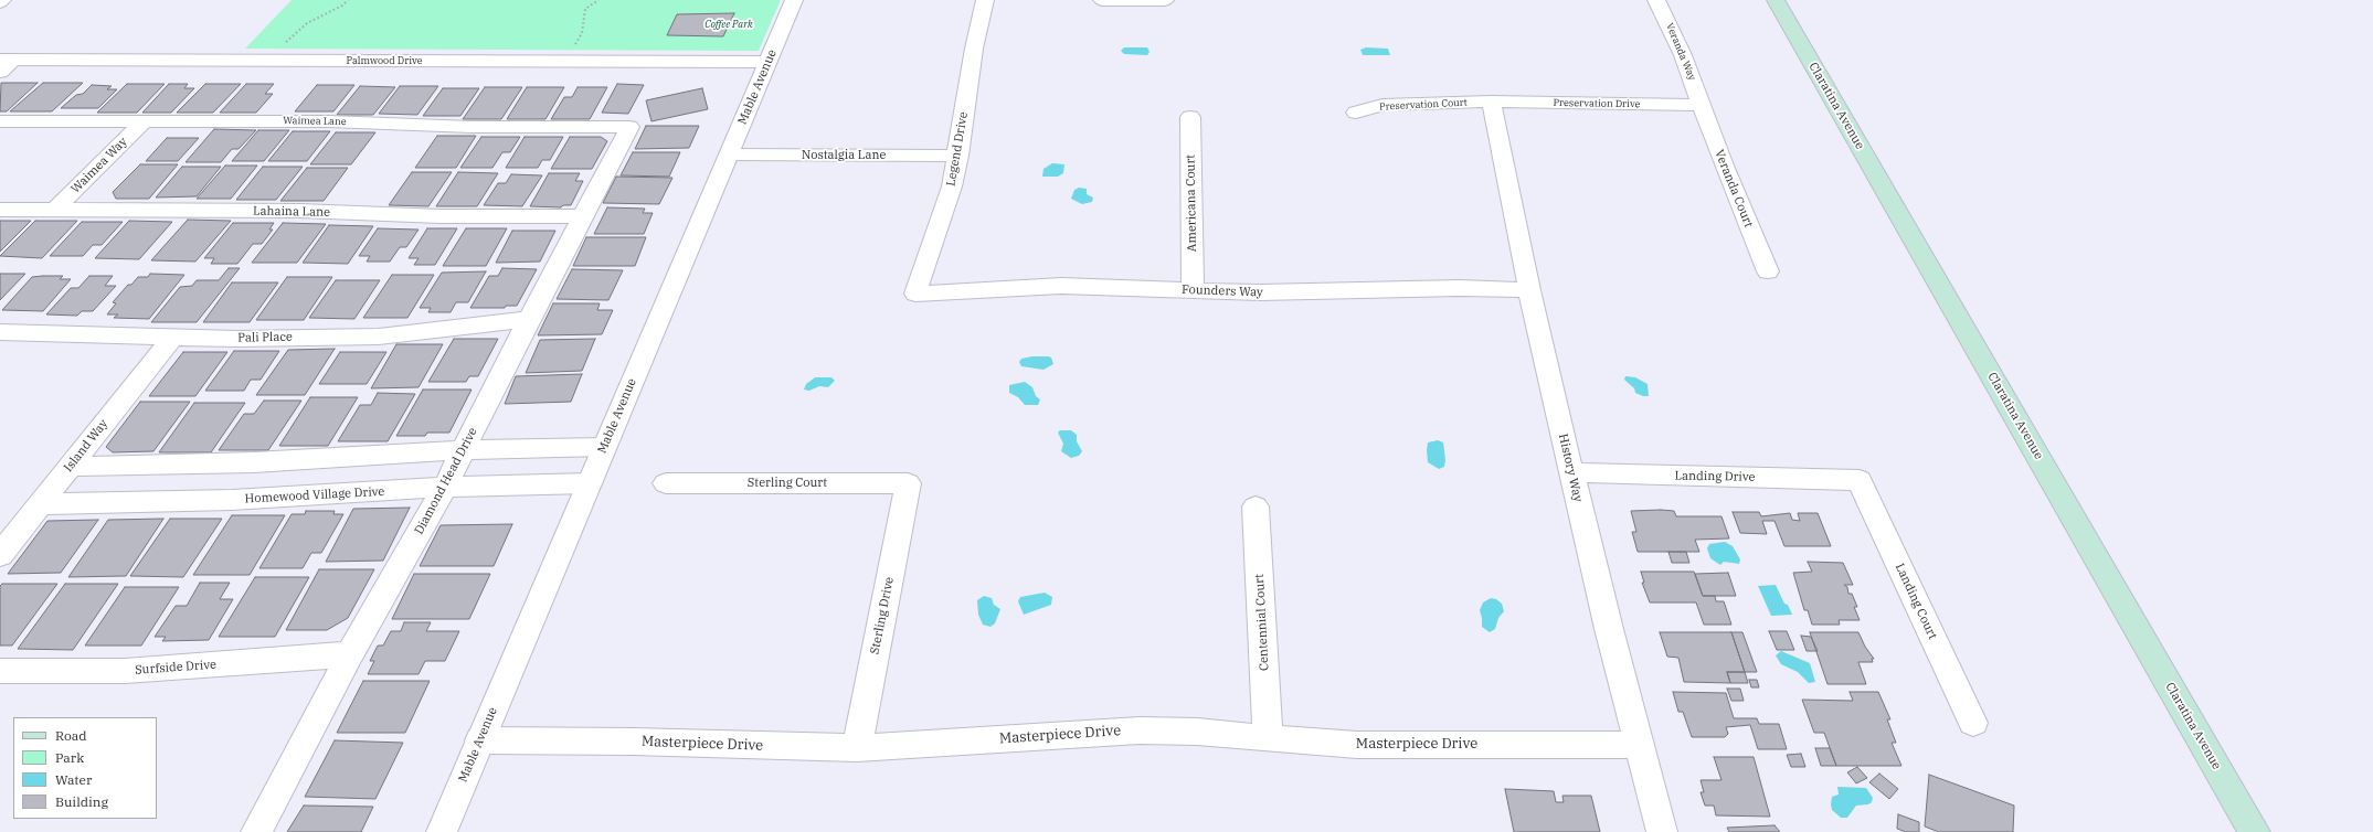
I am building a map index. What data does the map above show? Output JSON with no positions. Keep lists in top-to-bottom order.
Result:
{
  "streets": {
    "main road": ["Claratina Avenue"],
    "street": [
      "Veranda Way",
      "Palmwood Drive",
      "Mable Avenue",
      "Preservation Drive",
      "Preservation Court",
      "Waimea Lane",
      "Legend Drive",
      "Nostalgia Lane",
      "Waimea Way",
      "Veranda Court",
      "Americana Court",
      "Lahaina Lane",
      "Founders Way",
      "Pali Place",
      "Island Way",
      "History Way",
      "Landing Drive",
      "Diamond Head Drive",
      "Sterling Court",
      "Homewood Village Drive",
      "Landing Court",
      "Sterling Drive",
      "Centennial Court",
      "Surfside Drive",
      "Masterpiece Drive"
    ]
  },
  "crossings": [
    ["Veranda Way", "Preservation Drive"],
    ["Veranda Way", "Veranda Court"],
    ["Palmwood Drive", "Mable Avenue"],
    ["Mable Avenue", "Nostalgia Lane"],
    ["Mable Avenue", "Homewood Village Drive"],
    ["Mable Avenue", "Masterpiece Drive"],
    ["Preservation Drive", "Preservation Court"],
    ["Preservation Drive", "Veranda Court"],
    ["Preservation Drive", "History Way"],
    ["Preservation Court", "History Way"],
    ["Waimea Lane", "Waimea Way"],
    ["Waimea Lane", "Diamond Head Drive"],
    ["Legend Drive", "Nostalgia Lane"],
    ["Legend Drive", "Founders Way"],
    ["Waimea Way", "Lahaina Lane"],
    ["Americana Court", "Founders Way"],
    ["Lahaina Lane", "Diamond Head Drive"],
    ["Founders Way", "History Way"],
    ["Pali Place", "Island Way"],
    ["Pali Place", "Diamond Head Drive"],
    ["Island Way", "Homewood Village Drive"],
    ["History Way", "Landing Drive"],
    ["History Way", "Masterpiece Drive"],
    ["Landing Drive", "Landing Court"],
    ["Diamond Head Drive", "Homewood Village Drive"],
    ["Diamond Head Drive", "Surfside Drive"],
    ["Sterling Court", "Sterling Drive"],
    ["Sterling Drive", "Masterpiece Drive"],
    ["Centennial Court", "Masterpiece Drive"]
  ],
  "parks": ["Coffee Park"],
  "legend": [
    "Road",
    "Park",
    "Water",
    "Building"
  ]
}
